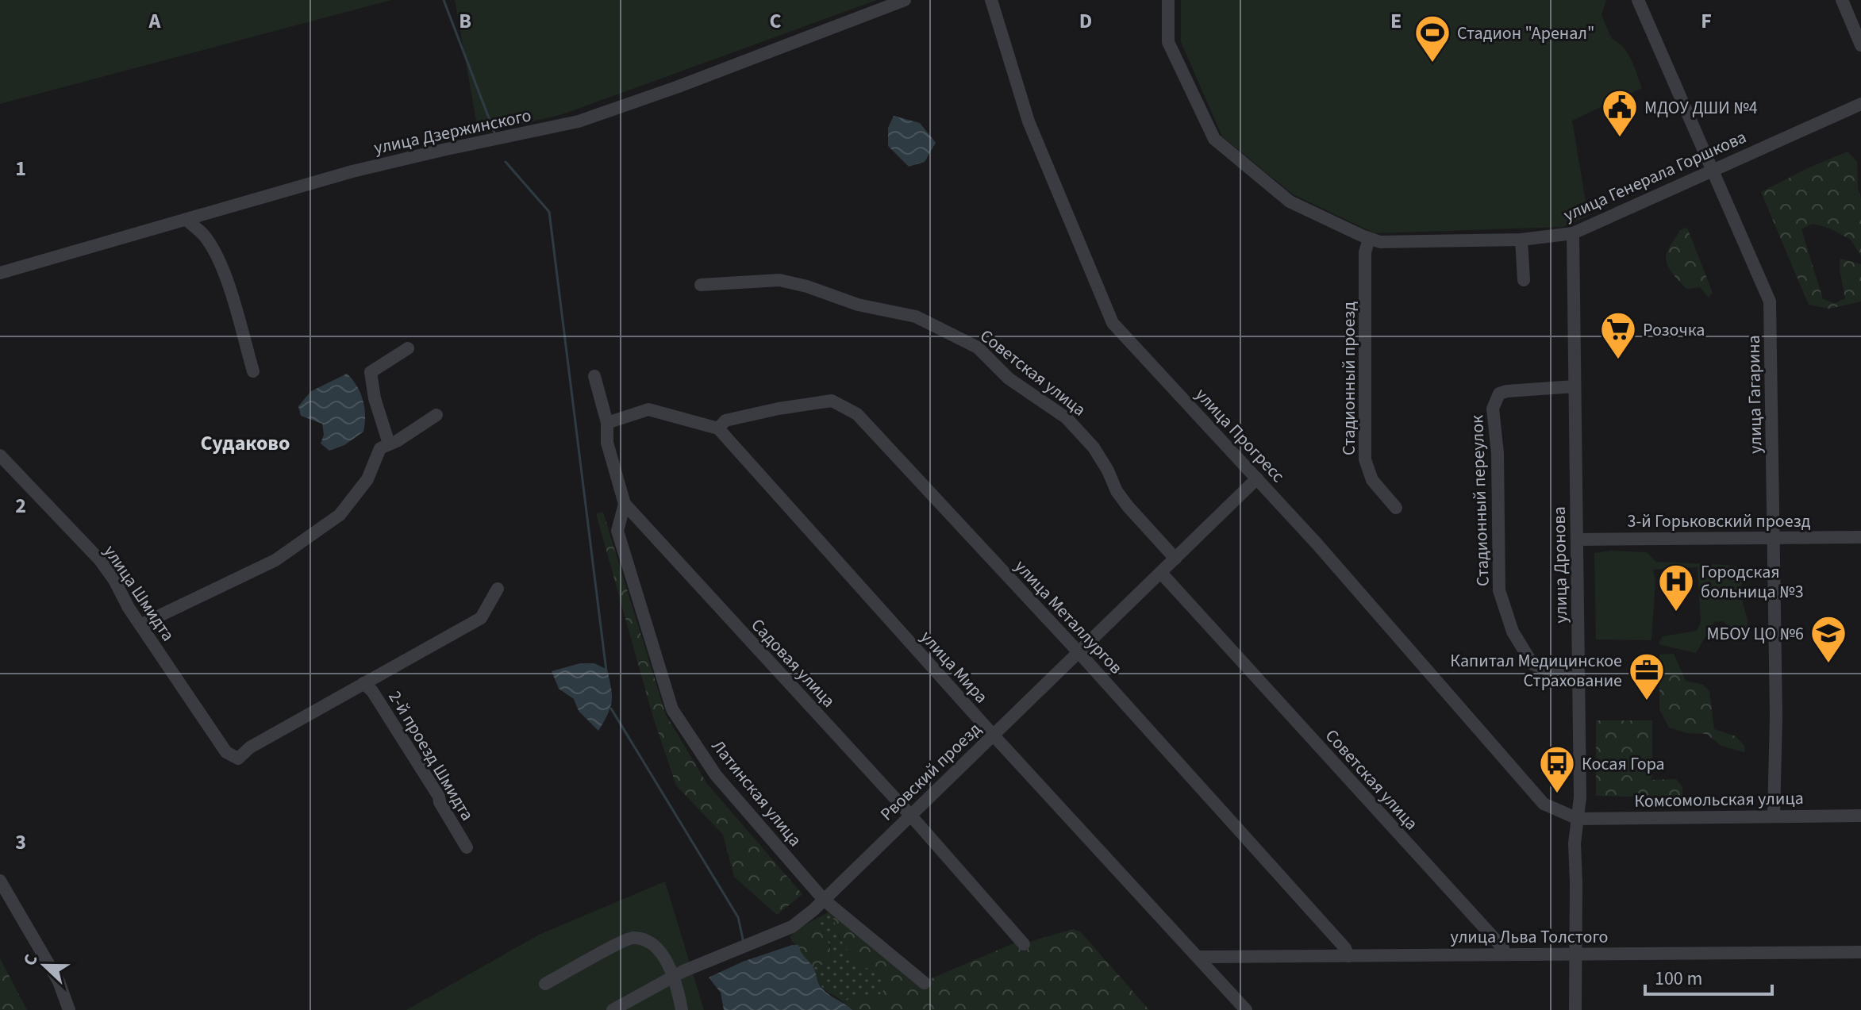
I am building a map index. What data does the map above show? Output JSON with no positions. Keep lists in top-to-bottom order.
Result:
{
  "streets": {
    "street": [
      "улица Дзержинского",
      "улица Генерала Горшкова",
      "Советская улица",
      "Стадионный проезд",
      "улица Гагарина",
      "улица Прогресс",
      "Стадионный переулок",
      "3-й Горьковский проезд",
      "улица Дронова",
      "улица Шмидта",
      "улица Металлургов",
      "Садовая улица",
      "улица Мира",
      "2-й проезд Шмидта",
      "Рвовский проезд",
      "Латинская улица",
      "Комсомольская улица",
      "улица Льва Толстого"
    ]
  },
  "crossings": [
    ["улица Генерала Горшкова", "Стадионный проезд"],
    ["улица Генерала Горшкова", "улица Гагарина"],
    ["улица Генерала Горшкова", "улица Дронова"],
    ["Советская улица", "Рвовский проезд"],
    ["Советская улица", "улица Льва Толстого"],
    ["улица Гагарина", "3-й Горьковский проезд"],
    ["улица Гагарина", "Комсомольская улица"],
    ["улица Прогресс", "улица Дронова"],
    ["улица Прогресс", "Рвовский проезд"],
    ["улица Прогресс", "Комсомольская улица"],
    ["Стадионный переулок", "улица Дронова"],
    ["3-й Горьковский проезд", "улица Дронова"],
    ["улица Дронова", "Комсомольская улица"],
    ["улица Дронова", "улица Льва Толстого"],
    ["улица Шмидта", "2-й проезд Шмидта"],
    ["улица Металлургов", "улица Мира"],
    ["улица Металлургов", "Рвовский проезд"],
    ["улица Металлургов", "улица Льва Толстого"],
    ["Садовая улица", "Рвовский проезд"],
    ["Садовая улица", "Латинская улица"],
    ["улица Мира", "Рвовский проезд"],
    ["улица Мира", "улица Льва Толстого"],
    ["Рвовский проезд", "Латинская улица"]
  ],
  "districts": ["Судаково"],
  "places": {
    "sports": ["Стадион \"Аренал\""],
    "public building": ["МДОУ ДШИ №4"],
    "supermarket": ["Розочка"],
    "hospital": ["Городская больница №3"],
    "school or university": ["МБОУ ЦО №6"],
    "office": ["Капитал Медицинское Страхование"],
    "bus stop": ["Косая Гора"]
  },
  "scale_bar": "100 m",
  "north": "left",
  "grid": {
    "columns": [
      "A",
      "B",
      "C",
      "D",
      "E",
      "F"
    ],
    "rows": ["1", "2", "3"]
  }
}
